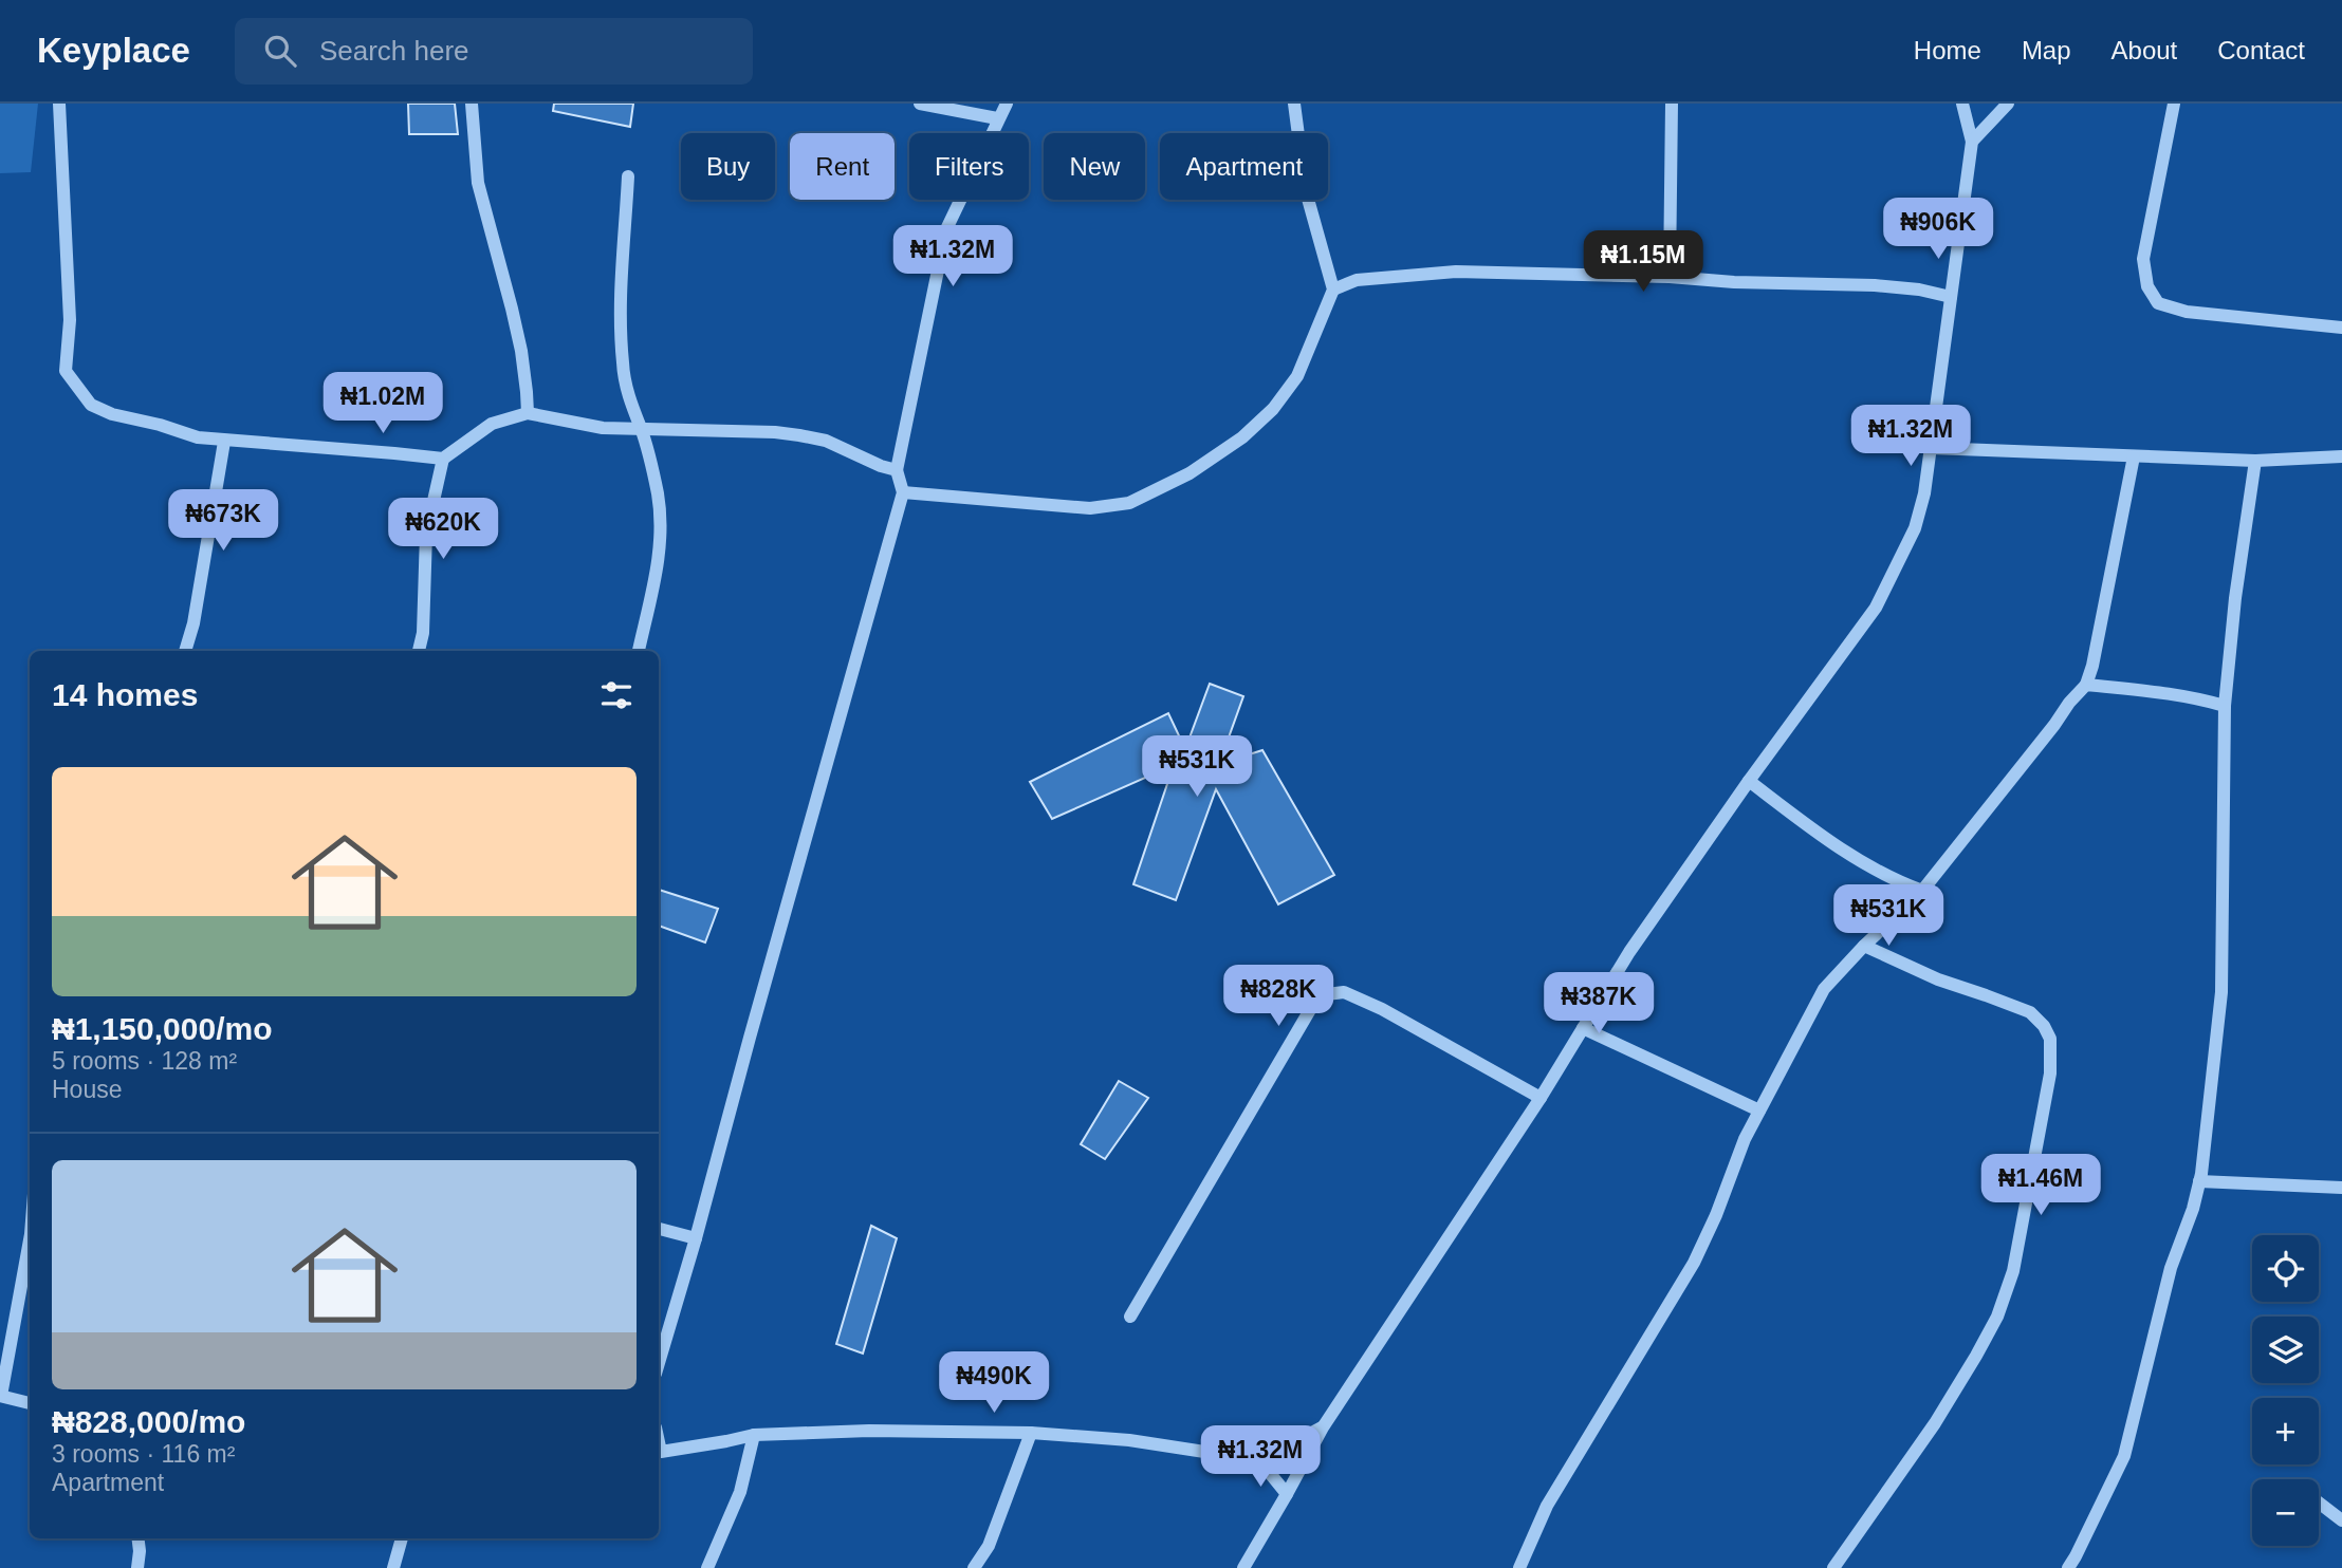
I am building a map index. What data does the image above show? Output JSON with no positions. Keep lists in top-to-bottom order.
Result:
{
  "page": {
    "header": "Keyplace",
    "search": "Search here",
    "nav": [
      "Home",
      "Map",
      "About",
      "Contact"
    ],
    "chip": [
      "Buy",
      "Rent",
      "Filters",
      "New",
      "Apartment"
    ],
    "price": [
      "₦906K",
      "₦1.32M",
      "₦1.15M",
      "₦1.02M",
      "₦1.32M",
      "₦673K",
      "₦620K",
      "₦531K",
      "₦531K",
      "₦828K",
      "₦387K",
      "₦1.46M",
      "₦490K",
      "₦1.32M"
    ],
    "heading": "14 homes",
    "list": [
      {
        "name": "₦1,150,000/mo",
        "note": "5 rooms · 128 m² · House"
      },
      {
        "name": "₦828,000/mo",
        "note": "3 rooms · 116 m² · Apartment"
      }
    ],
    "map_buttons": ["+", "−"]
  }
}
